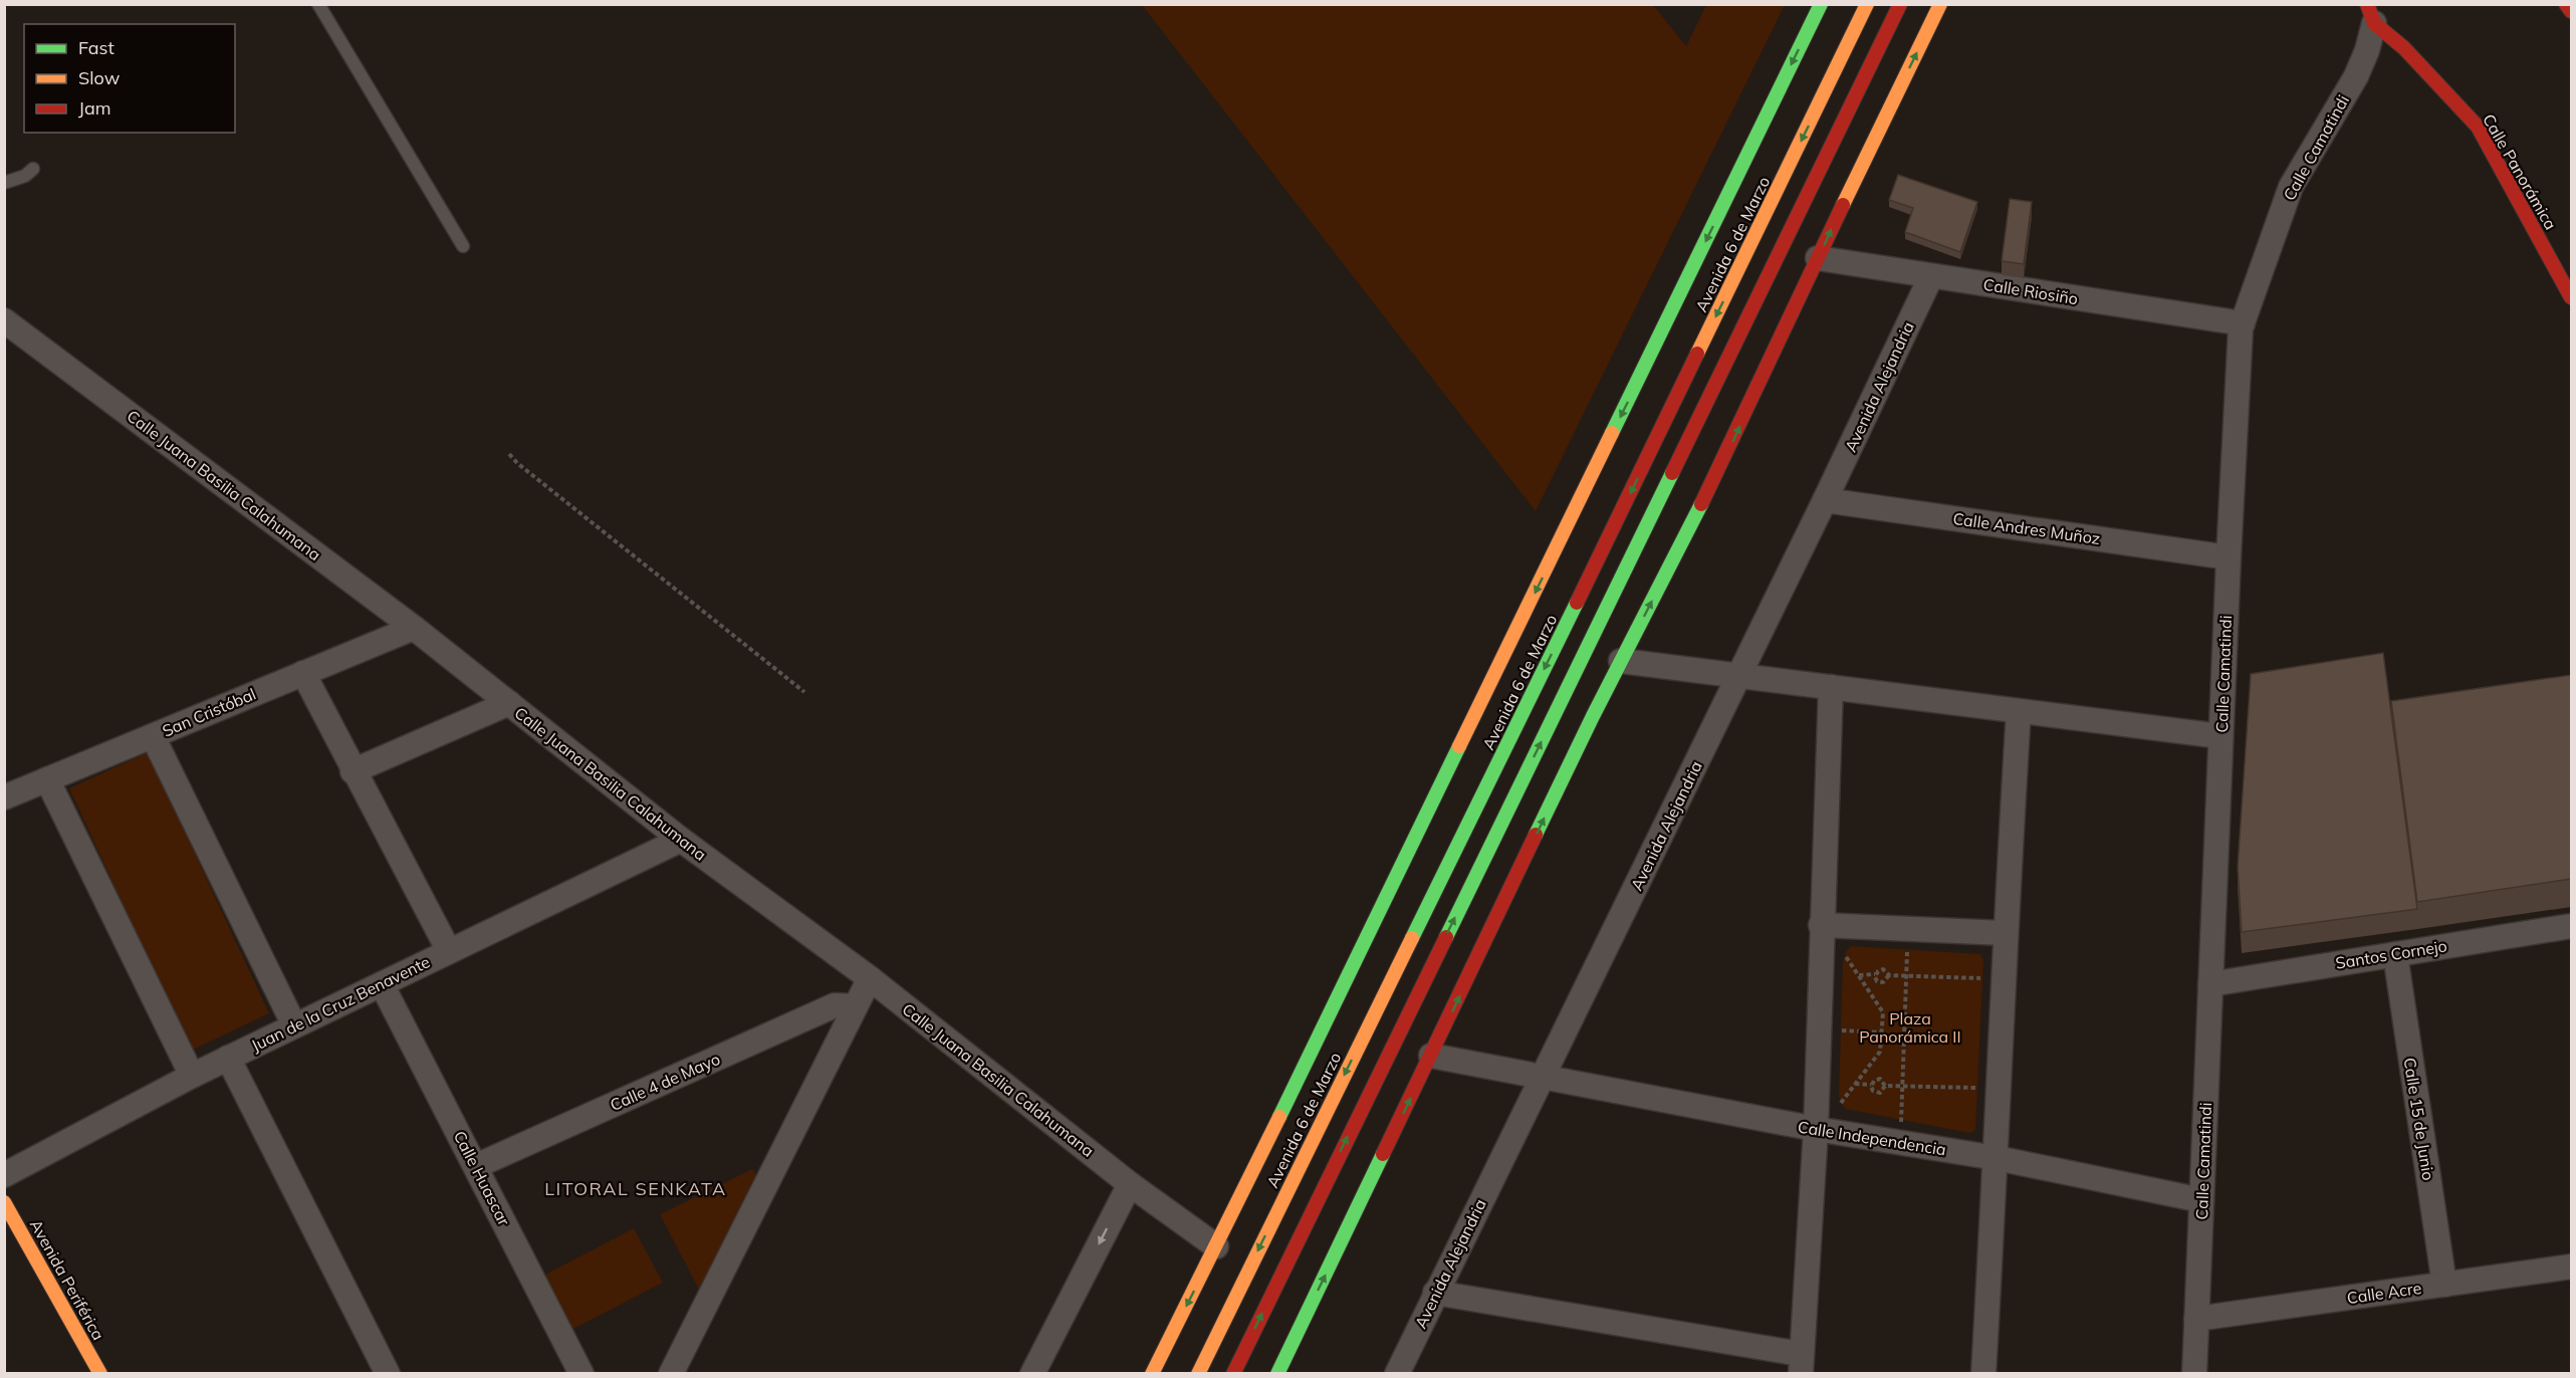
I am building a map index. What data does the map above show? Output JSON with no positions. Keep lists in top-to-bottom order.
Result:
{
  "streets": {
    "main road": ["Calle Panorámica", "Avenida 6 de Marzo", "Avenida Periférica"],
    "street": [
      "Calle Camatindi",
      "Calle Riosiño",
      "Avenida Alejandria",
      "Calle Juana Basilia Calahumana",
      "Calle Andres Muñoz",
      "San Cristóbal",
      "Santos Cornejo",
      "Juan de la Cruz Benavente",
      "Calle 4 de Mayo",
      "Calle 15 de Junio",
      "Calle Independencia",
      "Calle Huascar",
      "Calle Acre"
    ]
  },
  "crossings": [
    ["Calle Camatindi", "Calle Panorámica"],
    ["Calle Camatindi", "Calle Riosiño"],
    ["Calle Camatindi", "Calle Andres Muñoz"],
    ["Calle Camatindi", "Santos Cornejo"],
    ["Calle Camatindi", "Calle Independencia"],
    ["Calle Camatindi", "Calle Acre"],
    ["Avenida 6 de Marzo", "Calle Juana Basilia Calahumana"],
    ["Calle Riosiño", "Avenida Alejandria"],
    ["Avenida Alejandria", "Calle Andres Muñoz"],
    ["Avenida Alejandria", "Calle Independencia"],
    ["Calle Juana Basilia Calahumana", "San Cristóbal"],
    ["Calle Juana Basilia Calahumana", "Juan de la Cruz Benavente"],
    ["Santos Cornejo", "Calle 15 de Junio"],
    ["Juan de la Cruz Benavente", "Calle Huascar"],
    ["Calle 4 de Mayo", "Calle Huascar"],
    ["Calle 15 de Junio", "Calle Acre"]
  ],
  "districts": ["LITORAL SENKATA"],
  "parks": ["Plaza Panorámica II"],
  "legend": ["Fast", "Slow", "Jam"]
}
